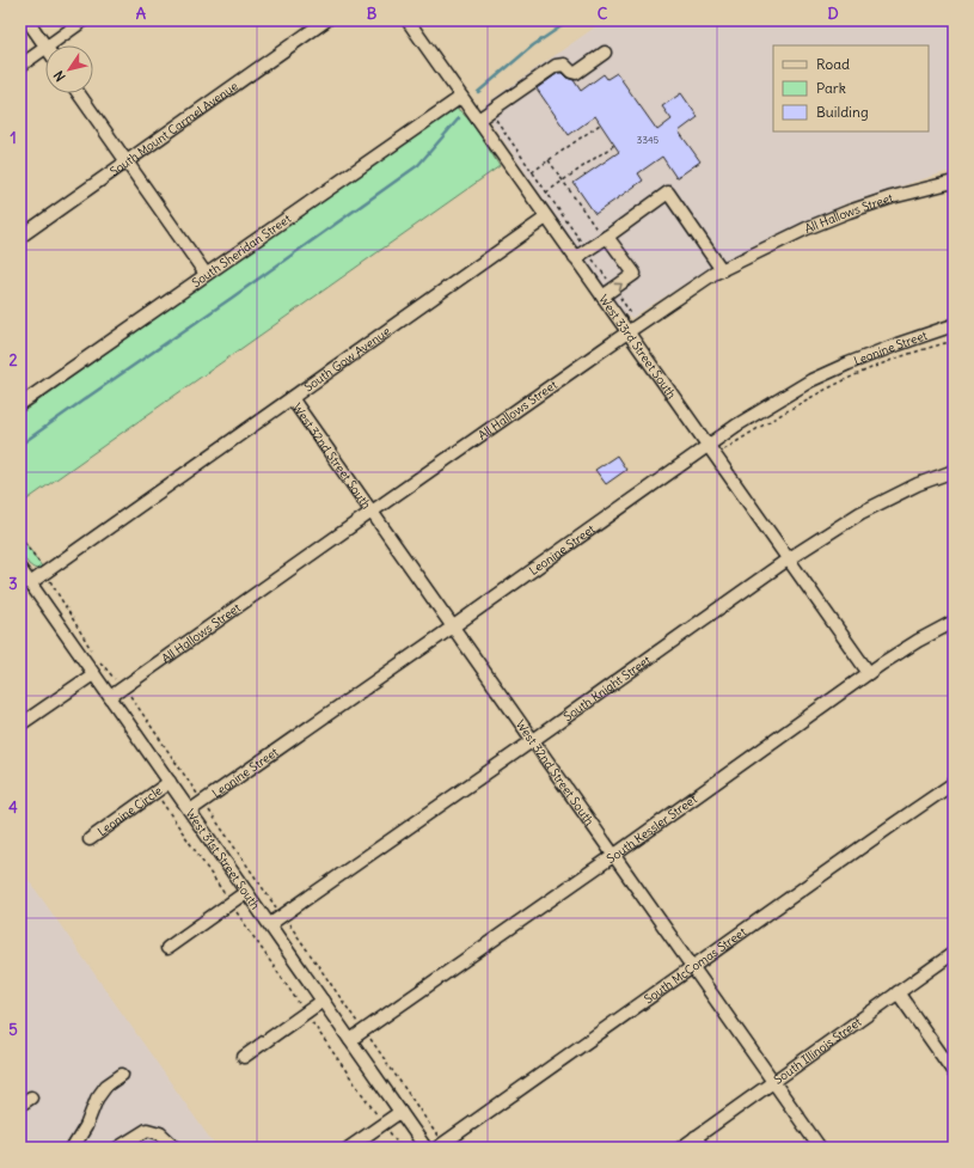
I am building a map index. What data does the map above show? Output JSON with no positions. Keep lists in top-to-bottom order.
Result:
{
  "streets": {
    "street": [
      "South Mount Carmel Avenue",
      "All Hallows Street",
      "South Sheridan Street",
      "West 33rd Street South",
      "Leonine Street",
      "South Gow Avenue",
      "West 32nd Street South",
      "South Knight Street",
      "Leonine Circle",
      "South Kessler Street",
      "West 31st Street South",
      "South McComas Street",
      "South Illinois Street"
    ]
  },
  "crossings": [
    ["All Hallows Street", "West 33rd Street South"],
    ["All Hallows Street", "West 32nd Street South"],
    ["All Hallows Street", "West 31st Street South"],
    ["South Sheridan Street", "West 33rd Street South"],
    ["West 33rd Street South", "Leonine Street"],
    ["West 33rd Street South", "South Gow Avenue"],
    ["West 33rd Street South", "South Knight Street"],
    ["West 33rd Street South", "South Kessler Street"],
    ["Leonine Street", "West 32nd Street South"],
    ["Leonine Street", "West 31st Street South"],
    ["South Gow Avenue", "West 32nd Street South"],
    ["South Gow Avenue", "West 31st Street South"],
    ["West 32nd Street South", "South Knight Street"],
    ["West 32nd Street South", "South Kessler Street"],
    ["West 32nd Street South", "South McComas Street"],
    ["West 32nd Street South", "South Illinois Street"],
    ["South Knight Street", "West 31st Street South"],
    ["Leonine Circle", "West 31st Street South"],
    ["South Kessler Street", "West 31st Street South"]
  ],
  "house_numbers": ["3345"],
  "legend": ["Road", "Park", "Building"],
  "north": "bottom left",
  "grid": {
    "columns": [
      "A",
      "B",
      "C",
      "D"
    ],
    "rows": [
      "1",
      "2",
      "3",
      "4",
      "5"
    ]
  }
}
